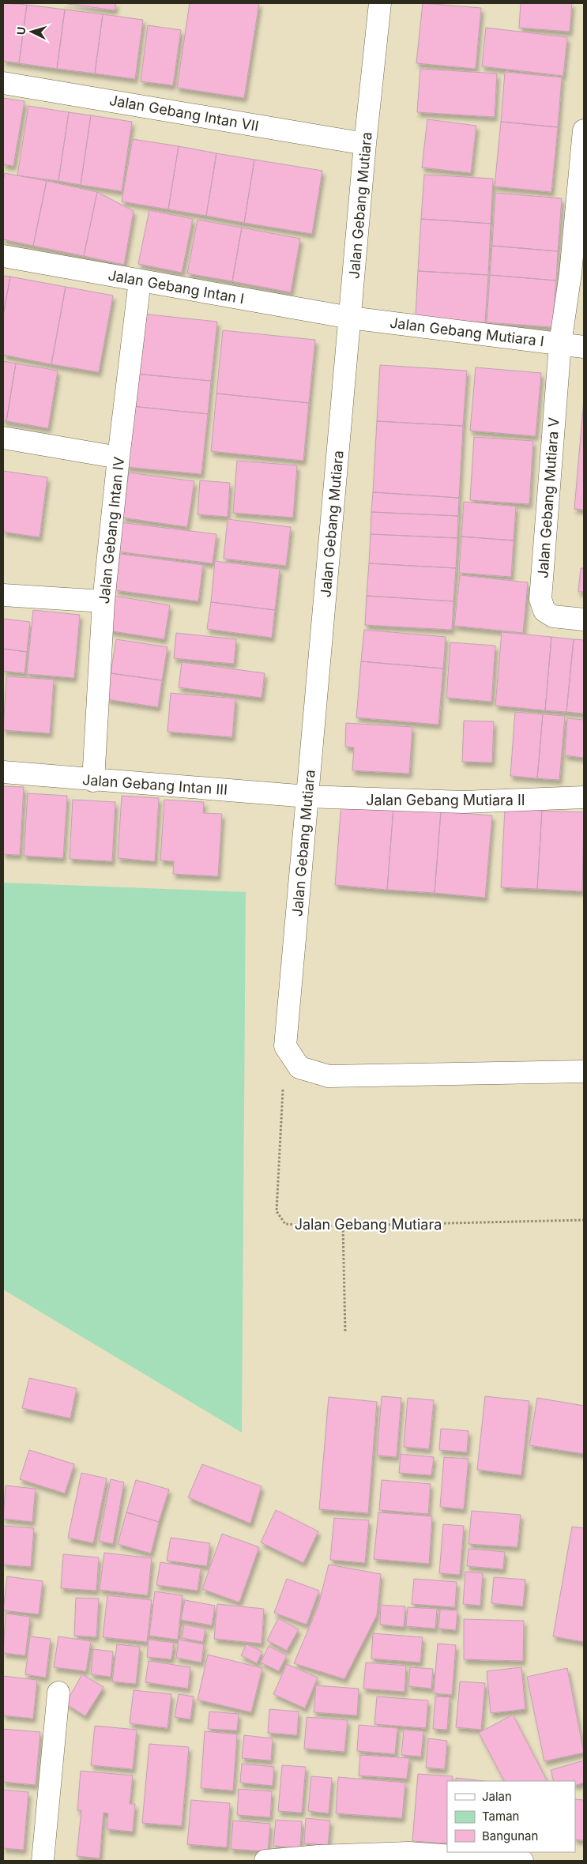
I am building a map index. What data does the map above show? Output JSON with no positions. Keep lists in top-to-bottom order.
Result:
{
  "streets": {
    "street": [
      "Jalan Gebang Intan VII",
      "Jalan Gebang Mutiara",
      "Jalan Gebang Intan I",
      "Jalan Gebang Mutiara I",
      "Jalan Gebang Mutiara V",
      "Jalan Gebang Intan IV",
      "Jalan Gebang Intan III",
      "Jalan Gebang Mutiara II"
    ]
  },
  "crossings": [
    ["Jalan Gebang Intan VII", "Jalan Gebang Mutiara"],
    ["Jalan Gebang Mutiara", "Jalan Gebang Intan I"],
    ["Jalan Gebang Mutiara", "Jalan Gebang Mutiara I"],
    ["Jalan Gebang Mutiara", "Jalan Gebang Intan III"],
    ["Jalan Gebang Mutiara", "Jalan Gebang Mutiara II"],
    ["Jalan Gebang Intan I", "Jalan Gebang Mutiara I"],
    ["Jalan Gebang Intan I", "Jalan Gebang Intan IV"],
    ["Jalan Gebang Mutiara I", "Jalan Gebang Mutiara V"],
    ["Jalan Gebang Intan IV", "Jalan Gebang Intan III"],
    ["Jalan Gebang Intan III", "Jalan Gebang Mutiara II"]
  ],
  "legend": ["Jalan", "Taman", "Bangunan"],
  "north": "left"
}
